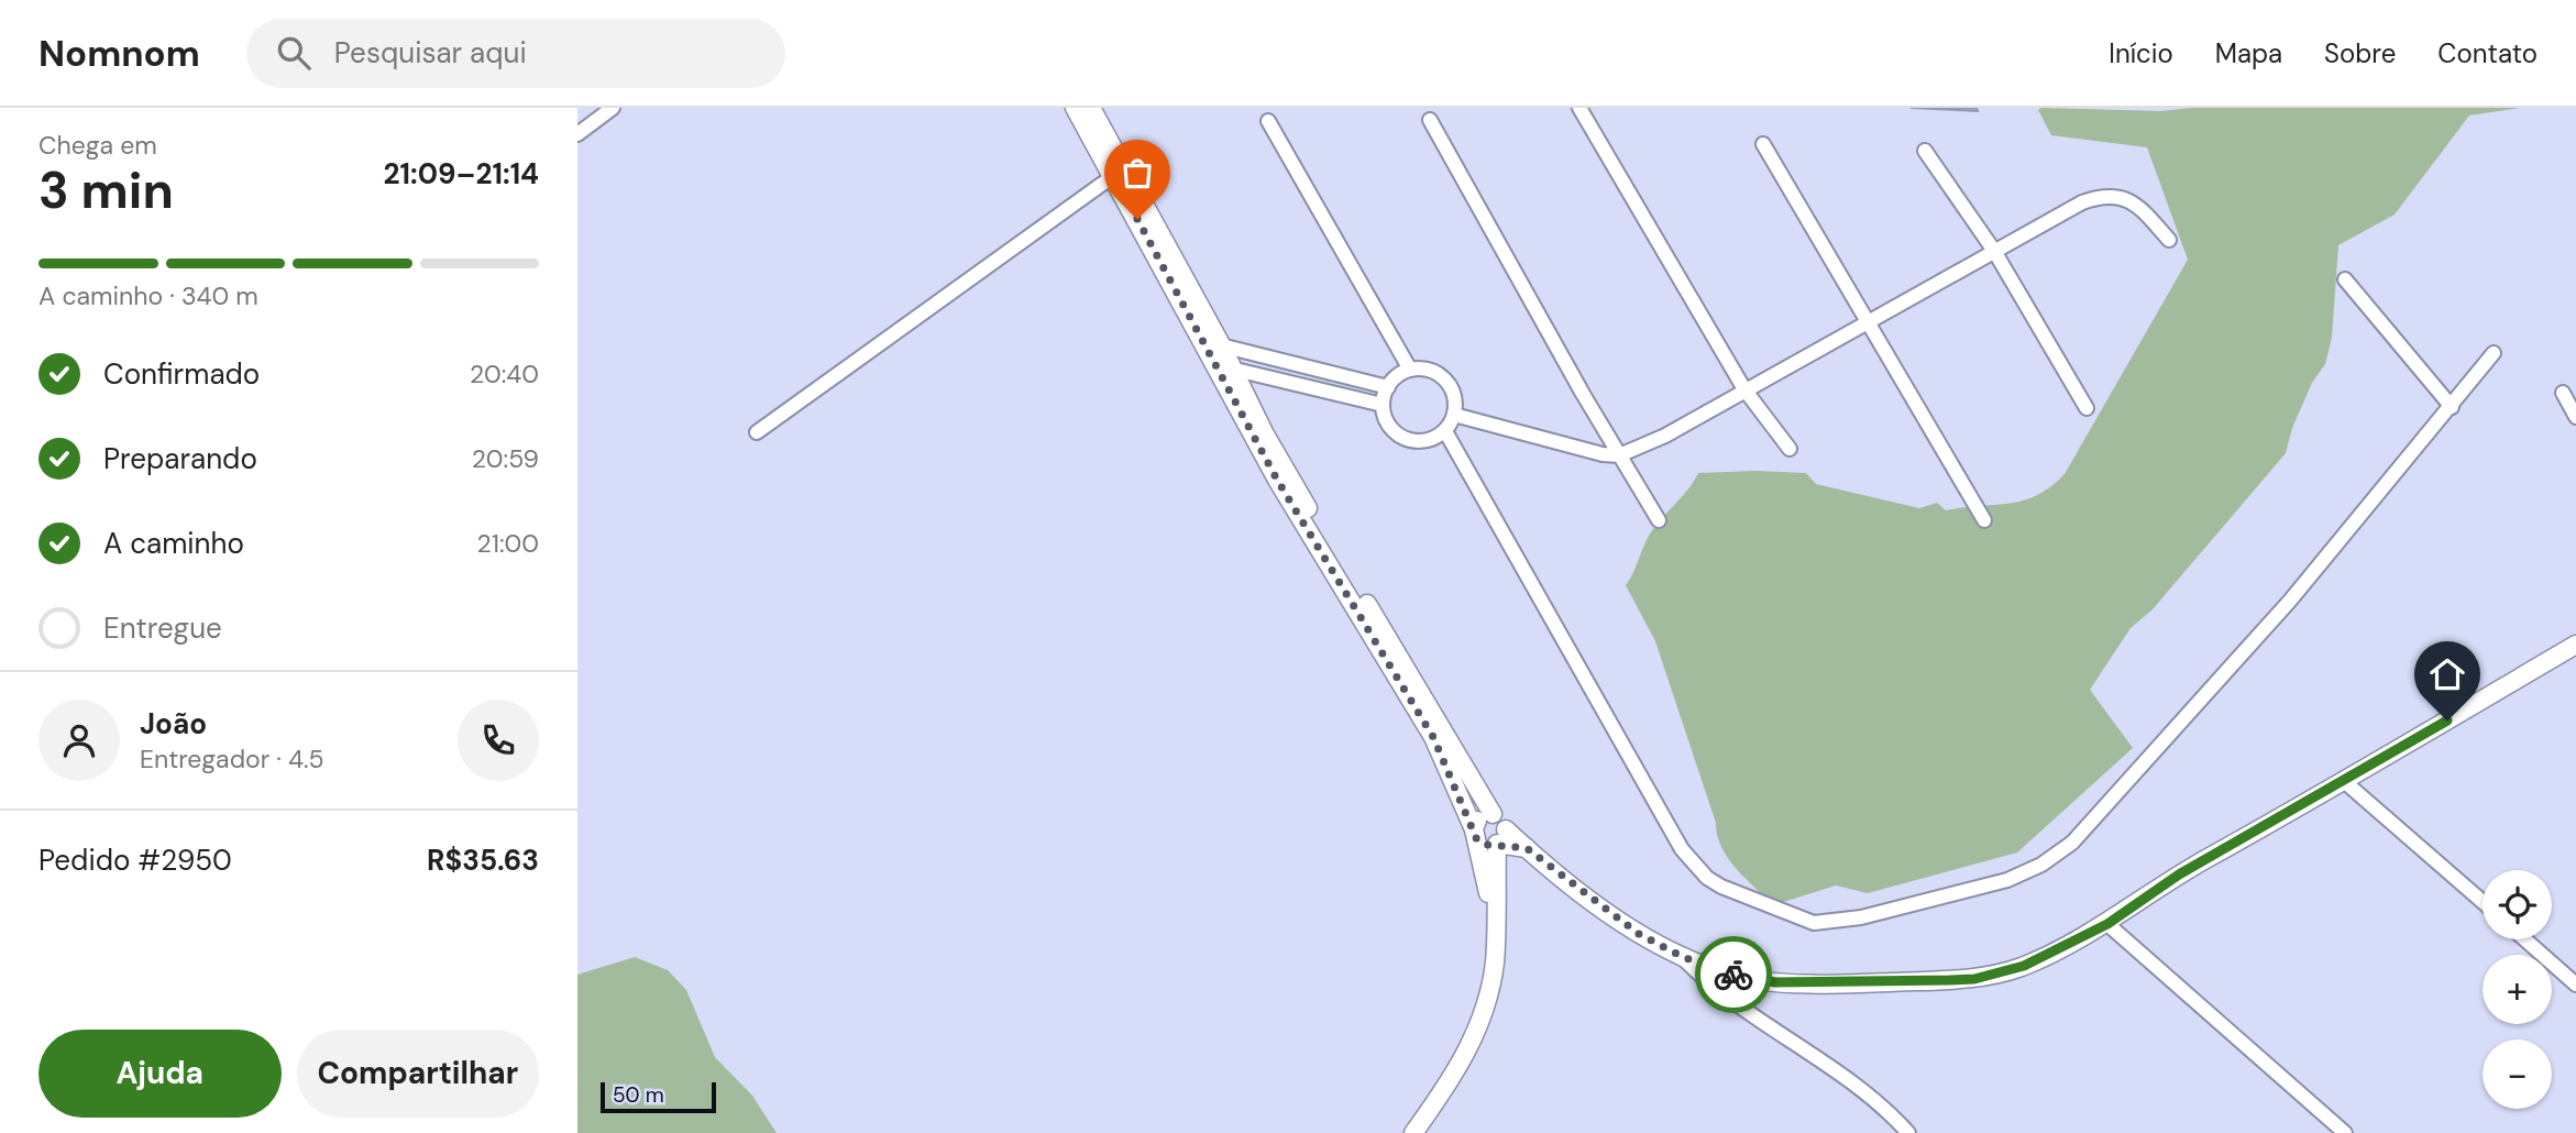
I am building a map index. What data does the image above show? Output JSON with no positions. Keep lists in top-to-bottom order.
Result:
{
  "scale_bar": "50 m",
  "page": {
    "header": "Nomnom",
    "search": "Pesquisar aqui",
    "nav": [
      "Início",
      "Mapa",
      "Sobre",
      "Contato"
    ],
    "heading": ["3 min", "Chega em", "21:09–21:14"],
    "panel": [
      "João",
      "Entregador · 4.5",
      "Pedido #2950",
      "R$35.63"
    ],
    "bar": "A caminho · 340 m",
    "list": [
      ["Confirmado", "20:40"],
      ["Preparando", "20:59"],
      ["A caminho", "21:00"],
      "Entregue"
    ],
    "map_buttons": ["+", "−"],
    "buttons": ["Ajuda", "Compartilhar"],
    "scale": "50 m"
  }
}
